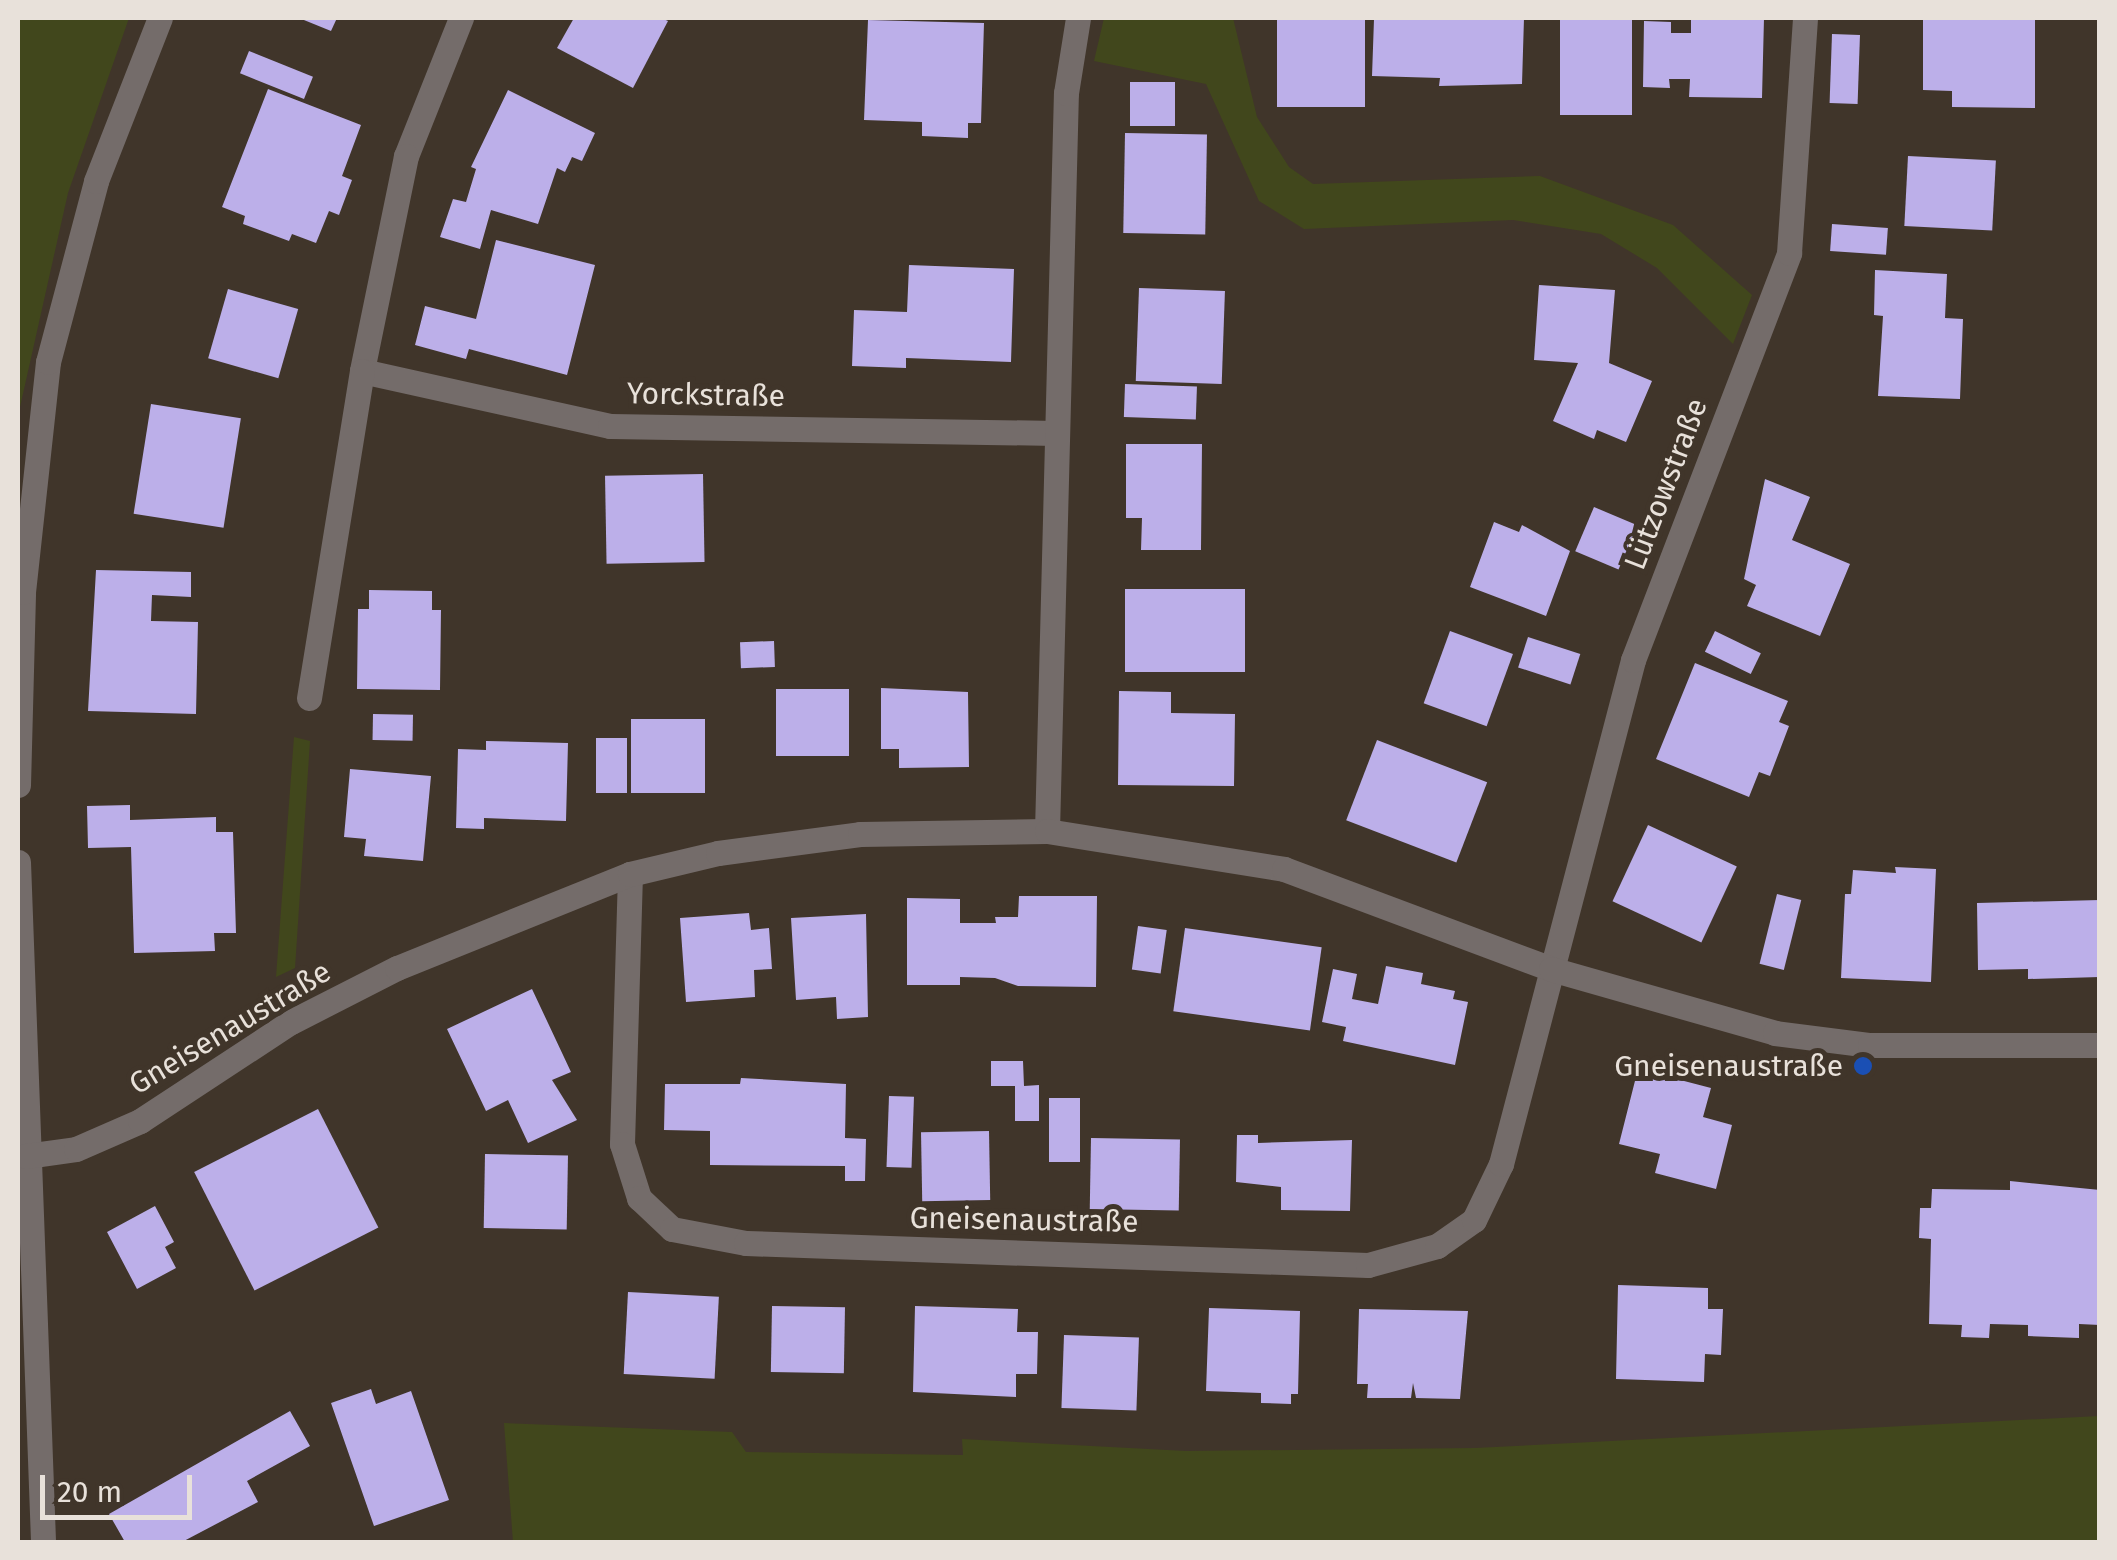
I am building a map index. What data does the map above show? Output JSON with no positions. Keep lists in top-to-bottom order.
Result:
{
  "streets": {
    "street": ["Yorckstraße", "Lützowstraße", "Gneisenaustraße"]
  },
  "crossings": [
    ["Lützowstraße", "Gneisenaustraße"]
  ],
  "places": ["Gneisenaustraße"],
  "scale_bar": "20 m"
}
